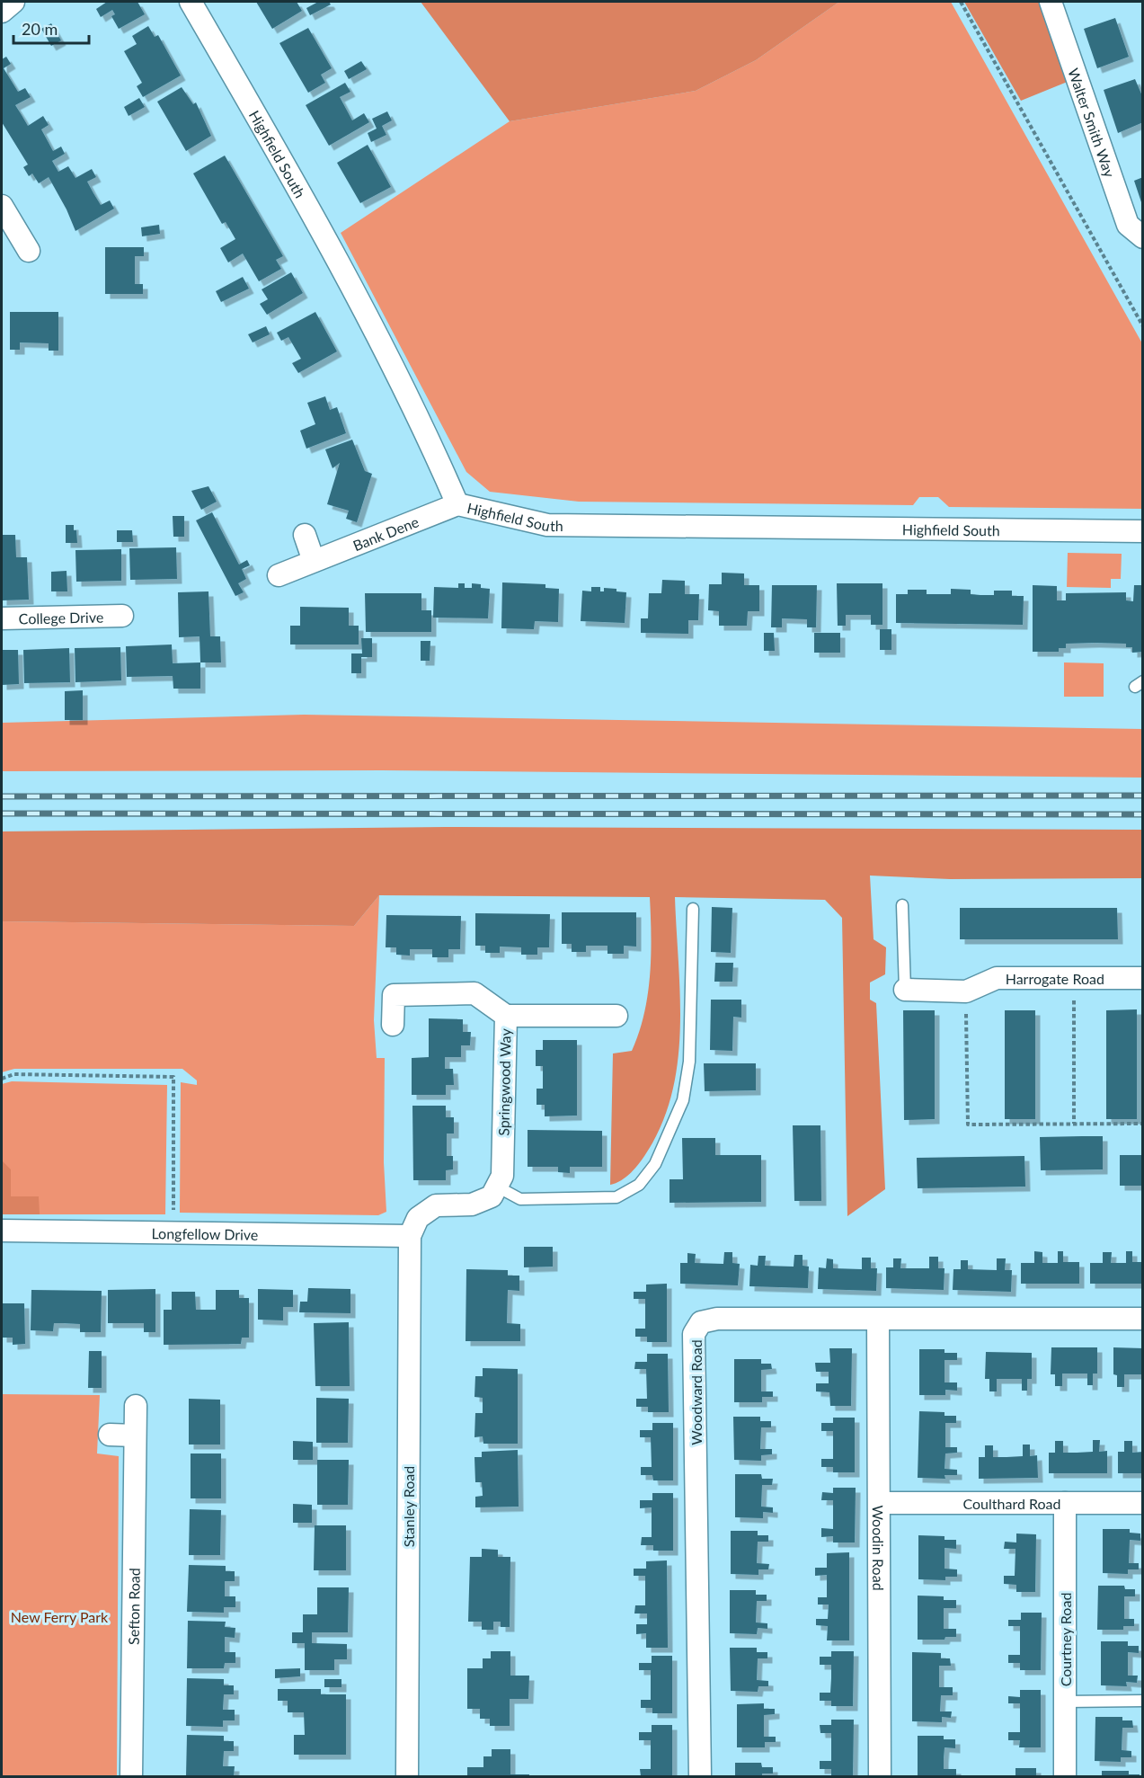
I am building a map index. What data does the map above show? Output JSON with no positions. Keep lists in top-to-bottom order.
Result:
{
  "streets": {
    "street": [
      "Walter Smith Way",
      "Highfield South",
      "Bank Dene",
      "College Drive",
      "Harrogate Road",
      "Springwood Way",
      "Longfellow Drive",
      "Woodward Road",
      "Coulthard Road",
      "Stanley Road",
      "Woodin Road",
      "Sefton Road",
      "Courtney Road"
    ]
  },
  "crossings": [
    ["Highfield South", "Bank Dene"],
    ["Longfellow Drive", "Stanley Road"],
    ["Woodward Road", "Woodin Road"],
    ["Coulthard Road", "Woodin Road"],
    ["Coulthard Road", "Courtney Road"]
  ],
  "parks": ["New Ferry Park"],
  "scale_bar": "20 m"
}
